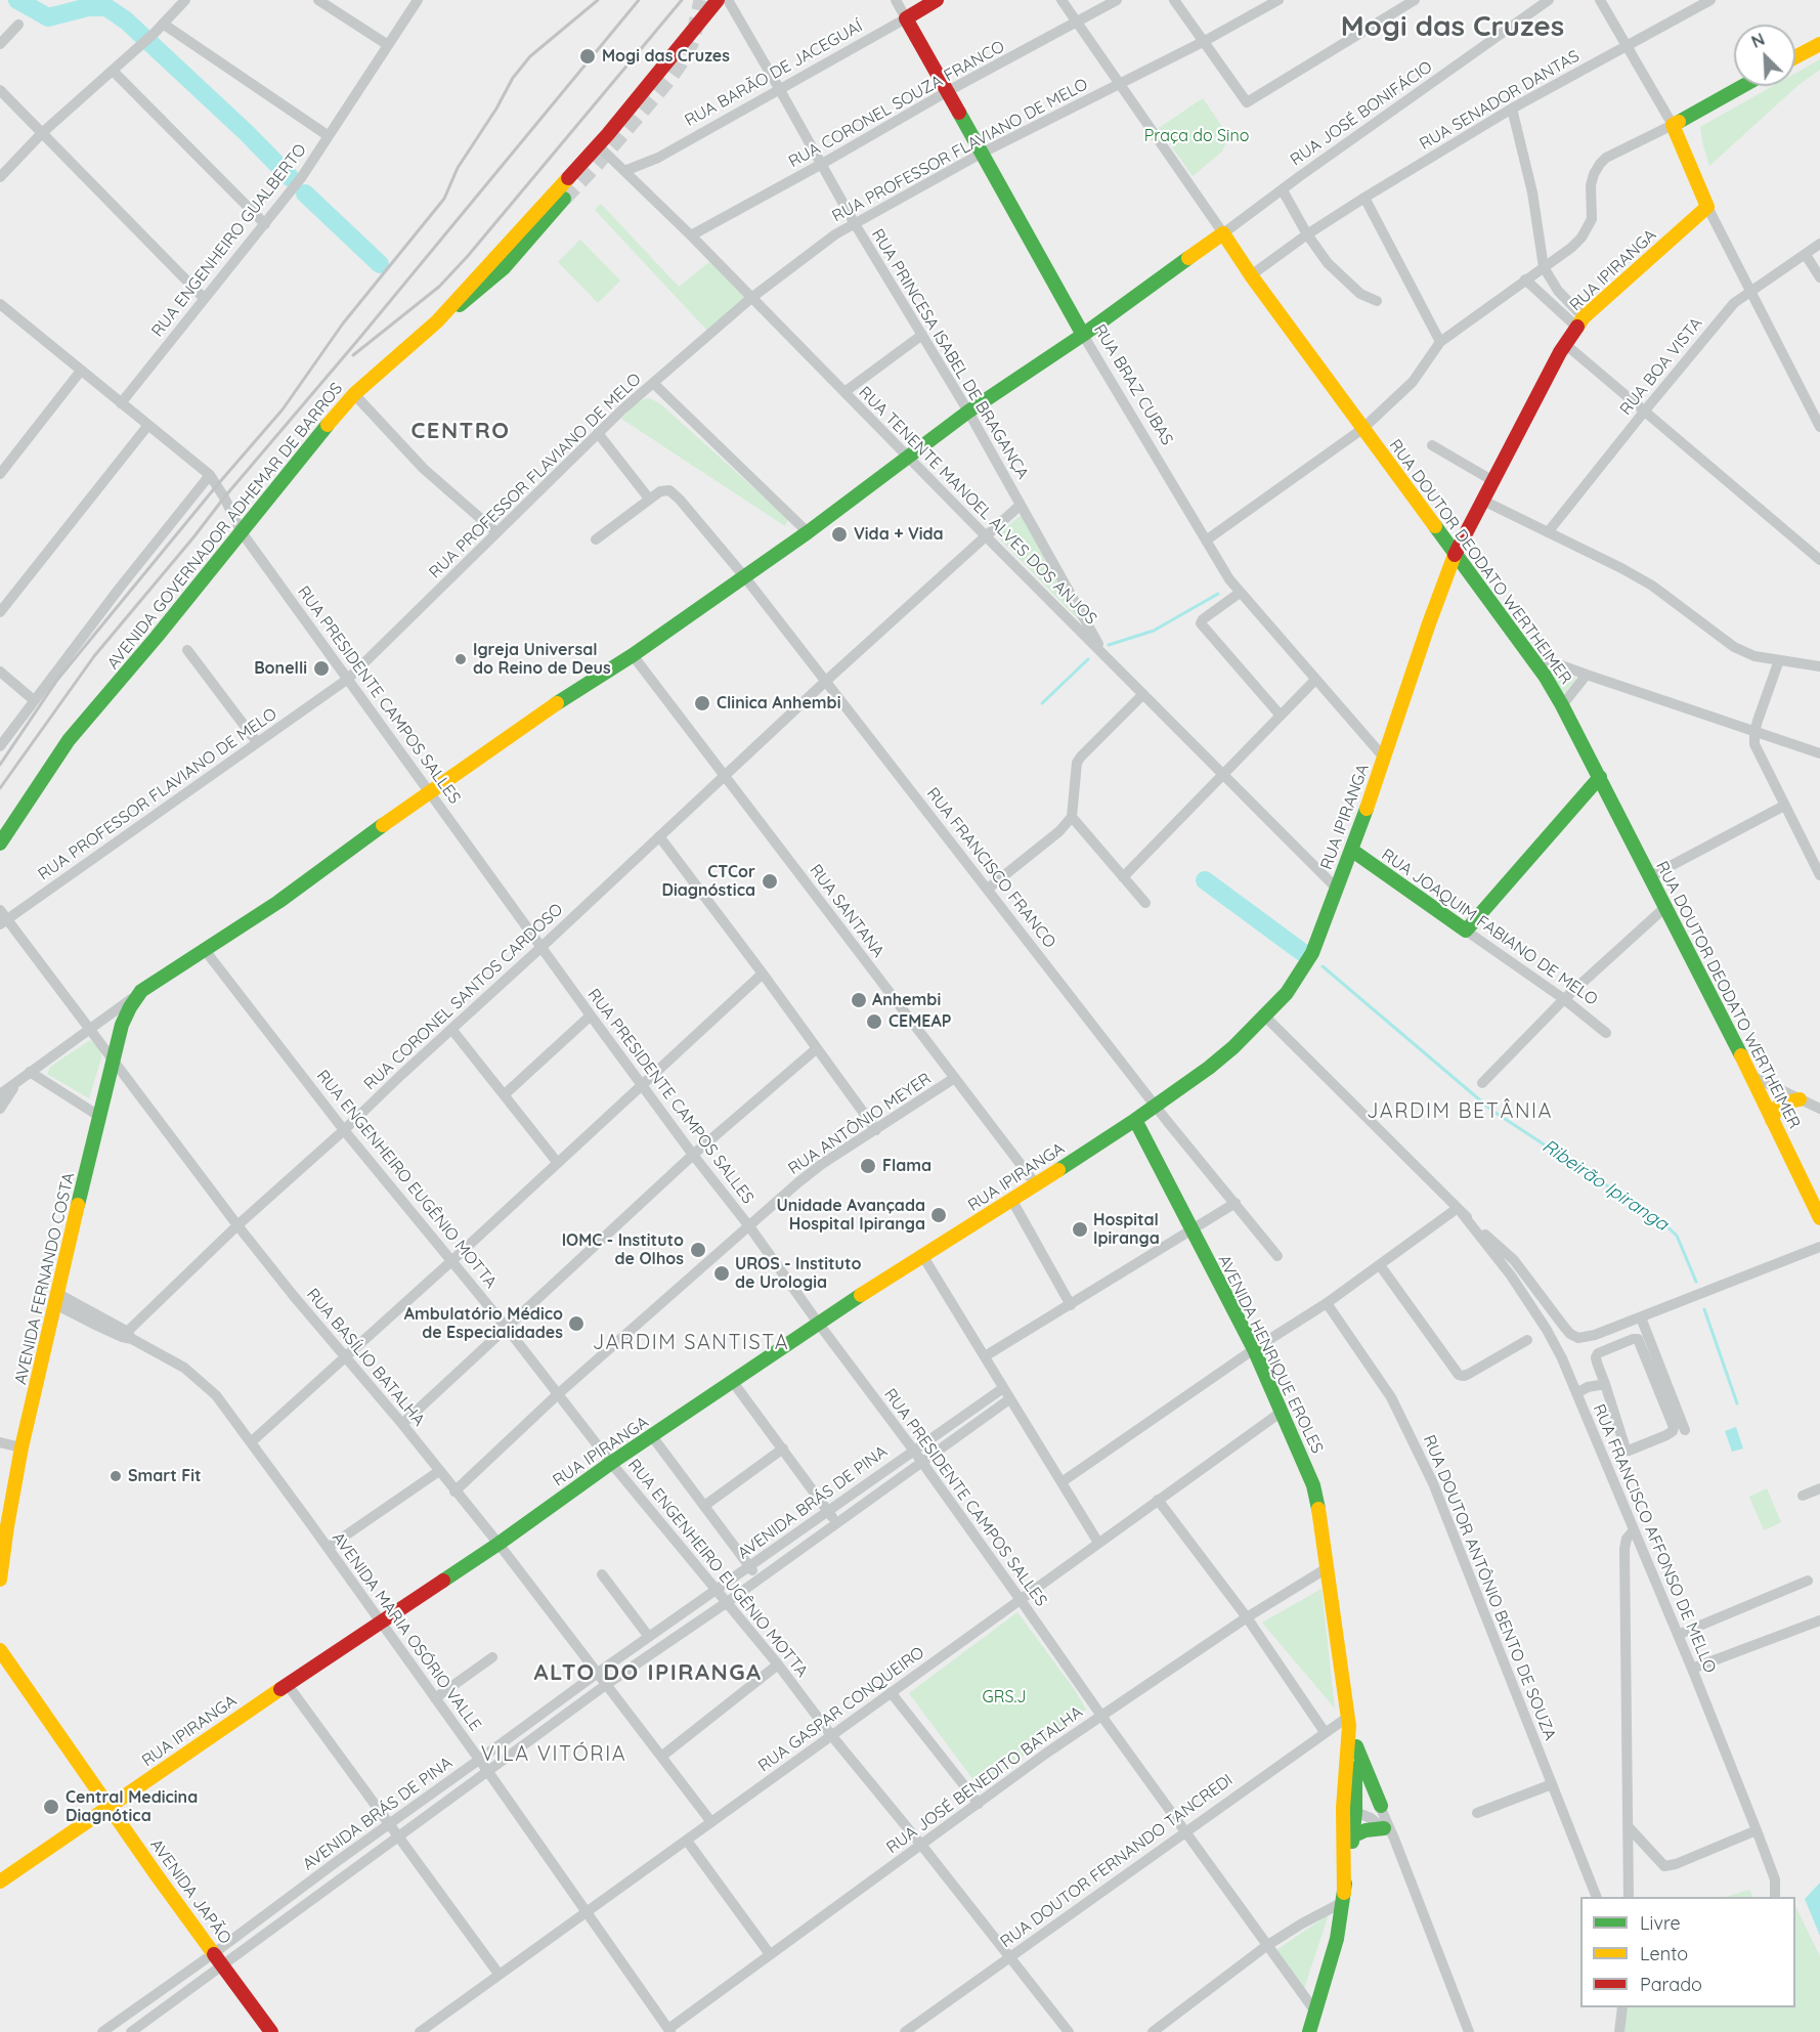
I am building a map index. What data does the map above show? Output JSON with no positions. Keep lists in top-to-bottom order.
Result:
{
  "streets": {
    "main road": [
      "RUA BARÃO DE JACEGUAÍ",
      "RUA IPIRANGA",
      "RUA BRAZ CUBAS",
      "AVENIDA GOVERNADOR ADHEMAR DE BARROS",
      "RUA DOUTOR DEODATO WERTHEIMER",
      "RUA JOAQUIM FABIANO DE MELO",
      "AVENIDA FERNANDO COSTA",
      "AVENIDA HENRIQUE EROLES",
      "AVENIDA JAPÃO"
    ],
    "street": [
      "RUA SENADOR DANTAS",
      "RUA CORONEL SOUZA FRANCO",
      "RUA JOSÉ BONIFÁCIO",
      "RUA PROFESSOR FLAVIANO DE MELO",
      "RUA ENGENHEIRO GUALBERTO",
      "RUA PRINCESA ISABEL DE BRAGANÇA",
      "RUA BOA VISTA",
      "RUA TENENTE MANOEL ALVES DOS ANJOS",
      "RUA PRESIDENTE CAMPOS SALLES",
      "RUA FRANCISCO FRANCO",
      "RUA SANTANA",
      "RUA CORONEL SANTOS CARDOSO",
      "RUA ANTÔNIO MEYER",
      "RUA ENGENHEIRO EUGÊNIO MOTTA",
      "RUA BASÍLIO BATALHA",
      "AVENIDA BRÁS DE PINA",
      "RUA FRANCISCO AFFONSO DE MELLO",
      "RUA DOUTOR ANTÔNIO BENTO DE SOUZA",
      "AVENIDA MARIA OSÓRIO VALLE",
      "RUA GASPAR CONQUEIRO",
      "RUA JOSÉ BENEDITO BATALHA",
      "RUA DOUTOR FERNANDO TANCREDI"
    ]
  },
  "crossings": [
    ["RUA BARÃO DE JACEGUAÍ", "RUA PRINCESA ISABEL DE BRAGANÇA"],
    ["RUA BARÃO DE JACEGUAÍ", "RUA BRAZ CUBAS"],
    ["RUA BARÃO DE JACEGUAÍ", "RUA TENENTE MANOEL ALVES DOS ANJOS"],
    ["RUA SENADOR DANTAS", "RUA DOUTOR DEODATO WERTHEIMER"],
    ["RUA CORONEL SOUZA FRANCO", "RUA PRINCESA ISABEL DE BRAGANÇA"],
    ["RUA CORONEL SOUZA FRANCO", "RUA BRAZ CUBAS"],
    ["RUA CORONEL SOUZA FRANCO", "RUA TENENTE MANOEL ALVES DOS ANJOS"],
    ["RUA CORONEL SOUZA FRANCO", "RUA DOUTOR DEODATO WERTHEIMER"],
    ["RUA JOSÉ BONIFÁCIO", "RUA DOUTOR DEODATO WERTHEIMER"],
    ["RUA PROFESSOR FLAVIANO DE MELO", "RUA PRINCESA ISABEL DE BRAGANÇA"],
    ["RUA PROFESSOR FLAVIANO DE MELO", "RUA BRAZ CUBAS"],
    ["RUA PROFESSOR FLAVIANO DE MELO", "RUA TENENTE MANOEL ALVES DOS ANJOS"],
    ["RUA PROFESSOR FLAVIANO DE MELO", "RUA DOUTOR DEODATO WERTHEIMER"],
    ["RUA PROFESSOR FLAVIANO DE MELO", "RUA PRESIDENTE CAMPOS SALLES"],
    ["RUA PROFESSOR FLAVIANO DE MELO", "RUA BASÍLIO BATALHA"],
    ["RUA ENGENHEIRO GUALBERTO", "RUA PRESIDENTE CAMPOS SALLES"],
    ["RUA IPIRANGA", "RUA BRAZ CUBAS"],
    ["RUA IPIRANGA", "RUA TENENTE MANOEL ALVES DOS ANJOS"],
    ["RUA IPIRANGA", "RUA DOUTOR DEODATO WERTHEIMER"],
    ["RUA IPIRANGA", "RUA PRESIDENTE CAMPOS SALLES"],
    ["RUA IPIRANGA", "RUA FRANCISCO FRANCO"],
    ["RUA IPIRANGA", "RUA SANTANA"],
    ["RUA IPIRANGA", "RUA JOAQUIM FABIANO DE MELO"],
    ["RUA IPIRANGA", "RUA ENGENHEIRO EUGÊNIO MOTTA"],
    ["RUA IPIRANGA", "AVENIDA HENRIQUE EROLES"],
    ["RUA IPIRANGA", "RUA BASÍLIO BATALHA"],
    ["RUA IPIRANGA", "AVENIDA MARIA OSÓRIO VALLE"],
    ["RUA IPIRANGA", "AVENIDA JAPÃO"],
    ["RUA PRINCESA ISABEL DE BRAGANÇA", "RUA TENENTE MANOEL ALVES DOS ANJOS"],
    ["RUA PRINCESA ISABEL DE BRAGANÇA", "RUA CORONEL SANTOS CARDOSO"],
    ["RUA TENENTE MANOEL ALVES DOS ANJOS", "AVENIDA GOVERNADOR ADHEMAR DE BARROS"],
    ["RUA TENENTE MANOEL ALVES DOS ANJOS", "RUA CORONEL SANTOS CARDOSO"],
    ["AVENIDA GOVERNADOR ADHEMAR DE BARROS", "RUA PRESIDENTE CAMPOS SALLES"],
    ["RUA PRESIDENTE CAMPOS SALLES", "RUA CORONEL SANTOS CARDOSO"],
    ["RUA PRESIDENTE CAMPOS SALLES", "RUA ANTÔNIO MEYER"],
    ["RUA PRESIDENTE CAMPOS SALLES", "AVENIDA HENRIQUE EROLES"],
    ["RUA PRESIDENTE CAMPOS SALLES", "AVENIDA BRÁS DE PINA"],
    ["RUA PRESIDENTE CAMPOS SALLES", "RUA GASPAR CONQUEIRO"],
    ["RUA PRESIDENTE CAMPOS SALLES", "RUA JOSÉ BENEDITO BATALHA"],
    ["RUA PRESIDENTE CAMPOS SALLES", "RUA DOUTOR FERNANDO TANCREDI"],
    ["RUA FRANCISCO FRANCO", "RUA CORONEL SANTOS CARDOSO"],
    ["RUA SANTANA", "RUA CORONEL SANTOS CARDOSO"],
    ["RUA SANTANA", "RUA ANTÔNIO MEYER"],
    ["RUA CORONEL SANTOS CARDOSO", "RUA ENGENHEIRO EUGÊNIO MOTTA"],
    ["RUA CORONEL SANTOS CARDOSO", "RUA BASÍLIO BATALHA"],
    ["RUA CORONEL SANTOS CARDOSO", "AVENIDA MARIA OSÓRIO VALLE"],
    ["RUA ANTÔNIO MEYER", "RUA ENGENHEIRO EUGÊNIO MOTTA"],
    ["RUA ANTÔNIO MEYER", "RUA BASÍLIO BATALHA"],
    ["RUA ENGENHEIRO EUGÊNIO MOTTA", "AVENIDA BRÁS DE PINA"],
    ["RUA ENGENHEIRO EUGÊNIO MOTTA", "RUA GASPAR CONQUEIRO"],
    ["RUA ENGENHEIRO EUGÊNIO MOTTA", "RUA JOSÉ BENEDITO BATALHA"],
    ["RUA ENGENHEIRO EUGÊNIO MOTTA", "RUA DOUTOR FERNANDO TANCREDI"],
    ["AVENIDA FERNANDO COSTA", "RUA BASÍLIO BATALHA"],
    ["AVENIDA FERNANDO COSTA", "AVENIDA MARIA OSÓRIO VALLE"],
    ["AVENIDA HENRIQUE EROLES", "RUA GASPAR CONQUEIRO"],
    ["AVENIDA HENRIQUE EROLES", "RUA JOSÉ BENEDITO BATALHA"],
    ["AVENIDA HENRIQUE EROLES", "RUA DOUTOR FERNANDO TANCREDI"],
    ["RUA BASÍLIO BATALHA", "AVENIDA BRÁS DE PINA"],
    ["RUA BASÍLIO BATALHA", "RUA GASPAR CONQUEIRO"],
    ["AVENIDA BRÁS DE PINA", "AVENIDA MARIA OSÓRIO VALLE"],
    ["AVENIDA BRÁS DE PINA", "AVENIDA JAPÃO"],
    ["AVENIDA MARIA OSÓRIO VALLE", "RUA GASPAR CONQUEIRO"],
    ["AVENIDA MARIA OSÓRIO VALLE", "RUA JOSÉ BENEDITO BATALHA"]
  ],
  "districts": [
    "Mogi das Cruzes",
    "CENTRO",
    "JARDIM BETÂNIA",
    "JARDIM SANTISTA",
    "ALTO DO IPIRANGA",
    "VILA VITÓRIA"
  ],
  "water": ["Ribeirão Ipiranga"],
  "parks": ["Praça do Sino", "GRS.J"],
  "places": [
    "Mogi das Cruzes",
    "Vida + Vida",
    "Igreja Universal do Reino de Deus",
    "Bonelli",
    "Clinica Anhembi",
    "CTCor Diagnóstica",
    "Anhembi",
    "CEMEAP",
    "Flama",
    "Unidade Avançada Hospital Ipiranga",
    "Hospital Ipiranga",
    "IOMC - Instituto de Olhos",
    "UROS - Instituto de Urologia",
    "Ambulatório Médico de Especialidades",
    "Smart Fit",
    "Central Medicina Diagnótica"
  ],
  "legend": ["Livre", "Lento", "Parado"],
  "north": "top left"
}
